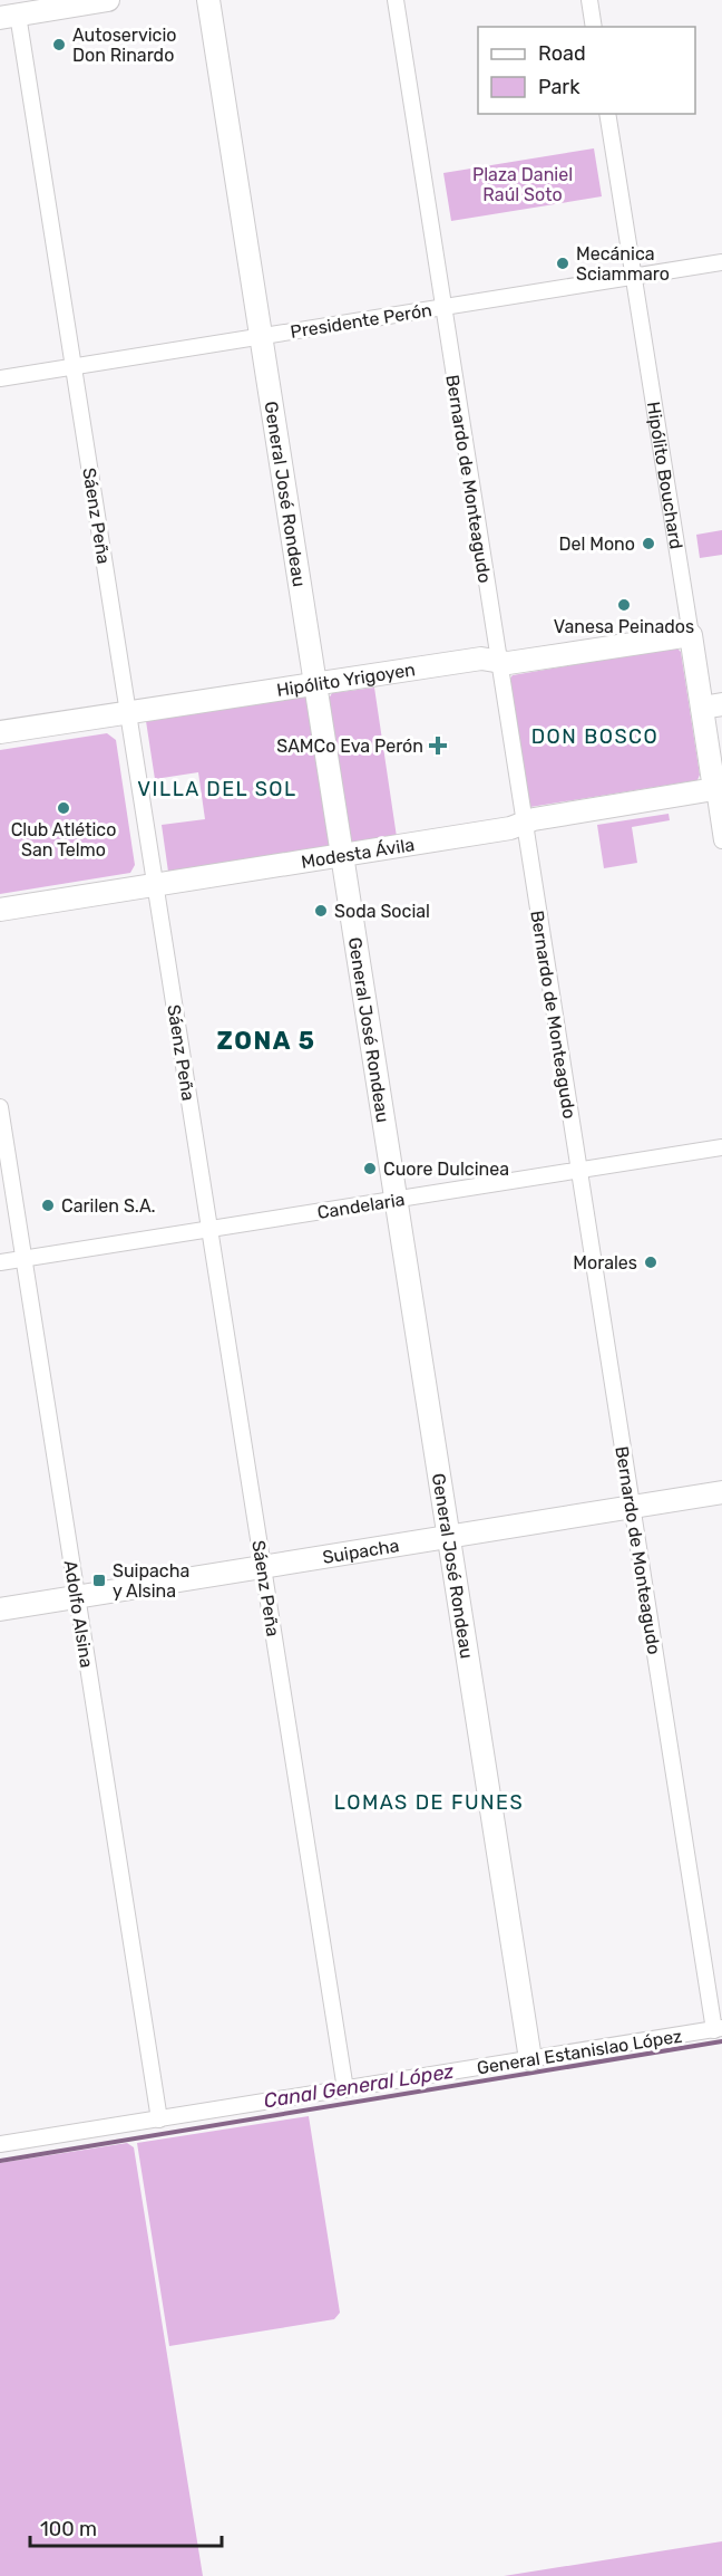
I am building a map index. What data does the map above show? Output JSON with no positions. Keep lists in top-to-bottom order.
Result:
{
  "streets": {
    "street": [
      "Presidente Perón",
      "Hipólito Bouchard",
      "Bernardo de Monteagudo",
      "General José Rondeau",
      "Sáenz Peña",
      "Hipólito Yrigoyen",
      "Modesta Ávila",
      "Candelaria",
      "Suipacha",
      "Adolfo Alsina",
      "General Estanislao López"
    ]
  },
  "crossings": [
    ["Presidente Perón", "Hipólito Bouchard"],
    ["Presidente Perón", "Bernardo de Monteagudo"],
    ["Presidente Perón", "General José Rondeau"],
    ["Presidente Perón", "Sáenz Peña"],
    ["Hipólito Bouchard", "Hipólito Yrigoyen"],
    ["Hipólito Bouchard", "Modesta Ávila"],
    ["Bernardo de Monteagudo", "Hipólito Yrigoyen"],
    ["Bernardo de Monteagudo", "Modesta Ávila"],
    ["Bernardo de Monteagudo", "Candelaria"],
    ["Bernardo de Monteagudo", "Suipacha"],
    ["Bernardo de Monteagudo", "General Estanislao López"],
    ["General José Rondeau", "Hipólito Yrigoyen"],
    ["General José Rondeau", "Modesta Ávila"],
    ["General José Rondeau", "Candelaria"],
    ["General José Rondeau", "Suipacha"],
    ["General José Rondeau", "General Estanislao López"],
    ["Sáenz Peña", "Hipólito Yrigoyen"],
    ["Sáenz Peña", "Modesta Ávila"],
    ["Sáenz Peña", "Candelaria"],
    ["Sáenz Peña", "Suipacha"],
    ["Sáenz Peña", "General Estanislao López"],
    ["Candelaria", "Adolfo Alsina"],
    ["Suipacha", "Adolfo Alsina"],
    ["Adolfo Alsina", "General Estanislao López"]
  ],
  "districts": [
    "DON BOSCO",
    "VILLA DEL SOL",
    "ZONA 5",
    "LOMAS DE FUNES"
  ],
  "water": ["Canal General López"],
  "parks": ["Plaza Daniel Raúl Soto"],
  "places": {
    "other": [
      "Autoservicio Don Rinardo",
      "Mecánica Sciammaro",
      "Del Mono",
      "Vanesa Peinados",
      "Club Atlético San Telmo",
      "Soda Social",
      "Cuore Dulcinea",
      "Carilen S.A.",
      "Morales"
    ],
    "health": ["SAMCo Eva Perón"],
    "transit": ["Suipacha y Alsina"]
  },
  "legend": ["Road", "Park"],
  "scale_bar": "100 m"
}
